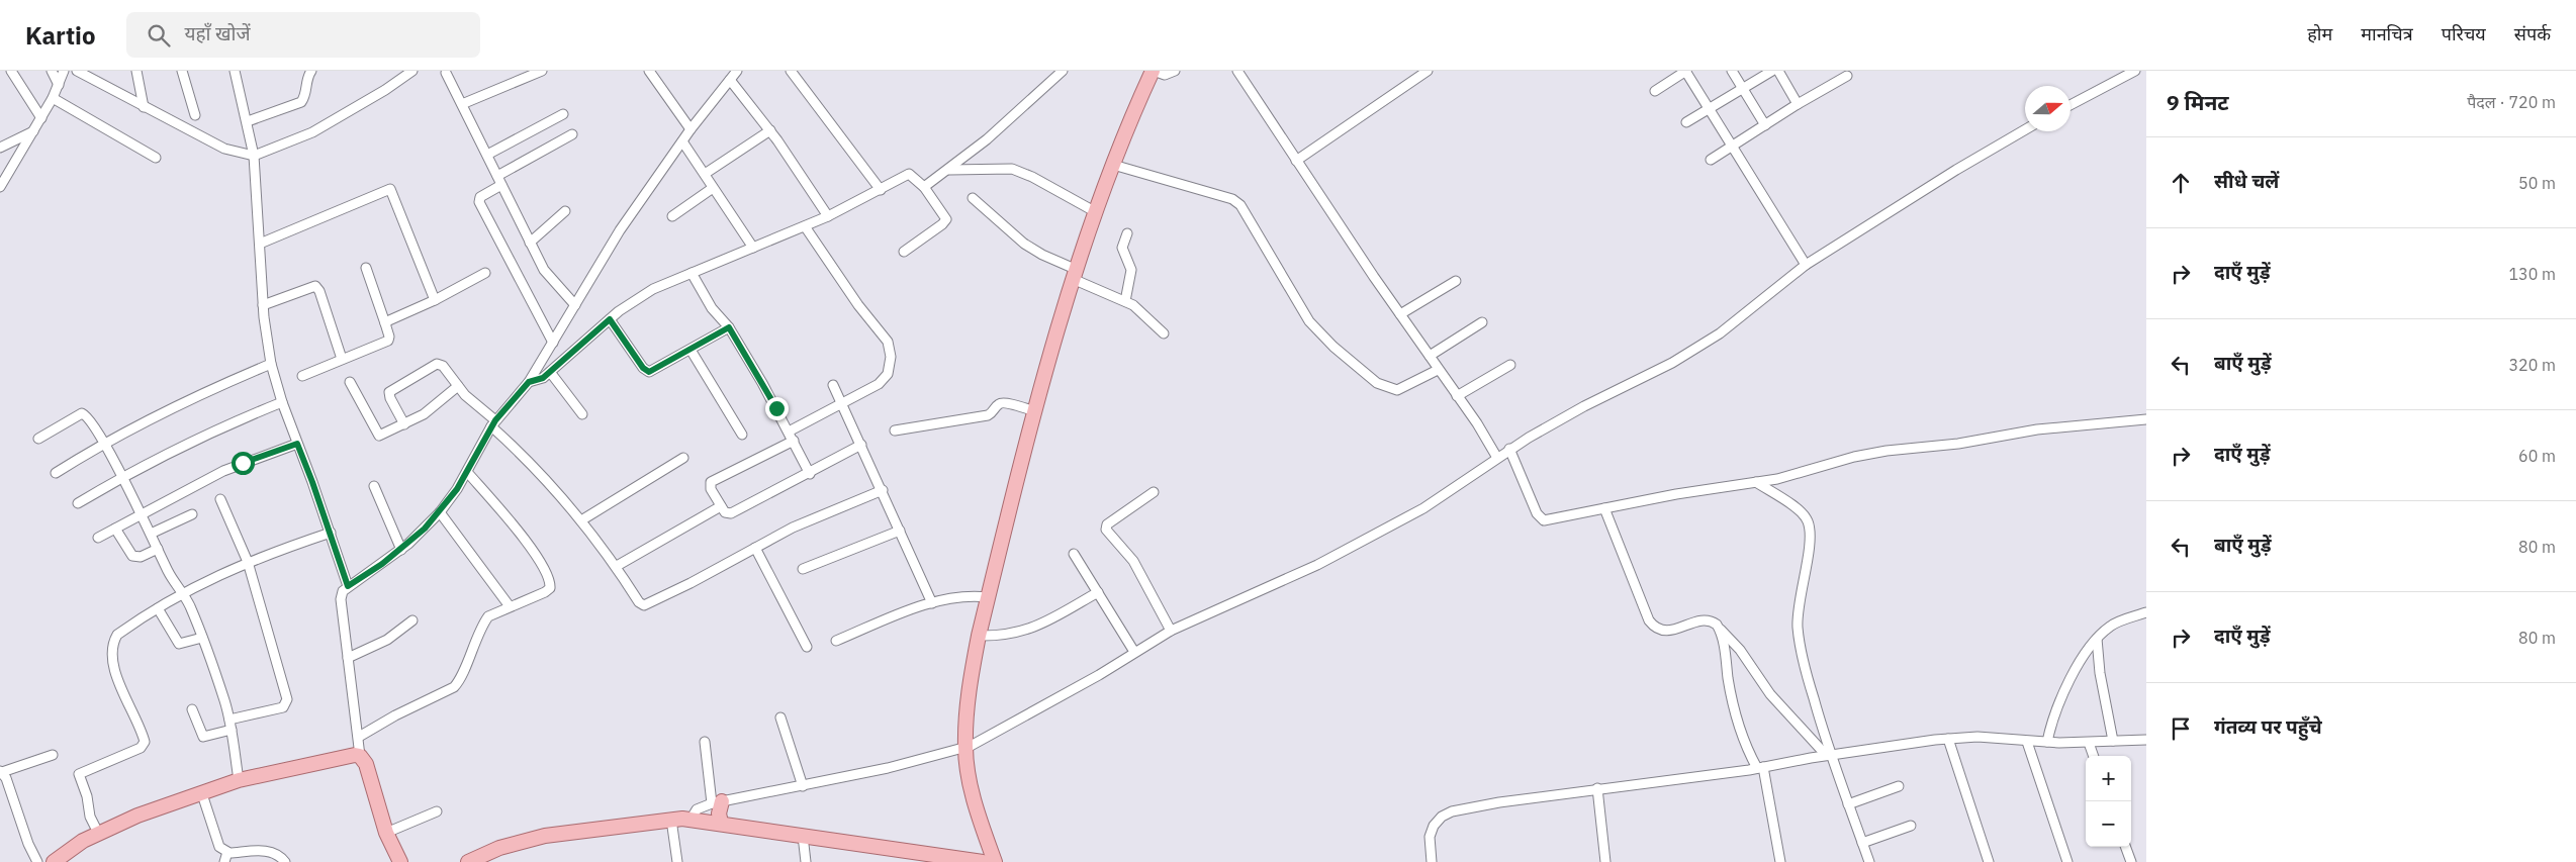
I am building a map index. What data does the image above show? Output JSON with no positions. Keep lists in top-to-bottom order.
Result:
{
  "north": "right",
  "page": {
    "header": "Kartio",
    "search": "यहाँ खोजें",
    "nav": [
      "होम",
      "मानचित्र",
      "परिचय",
      "संपर्क"
    ],
    "heading": ["9 मिनट", "पैदल · 720 m"],
    "list": [
      ["सीधे चलें", "50 m"],
      ["दाएँ मुड़ें", "130 m"],
      ["बाएँ मुड़ें", "320 m"],
      ["दाएँ मुड़ें", "60 m"],
      ["बाएँ मुड़ें", "80 m"],
      ["दाएँ मुड़ें", "80 m"],
      "गंतव्य पर पहुँचे"
    ],
    "map_buttons": ["+", "−"]
  }
}
